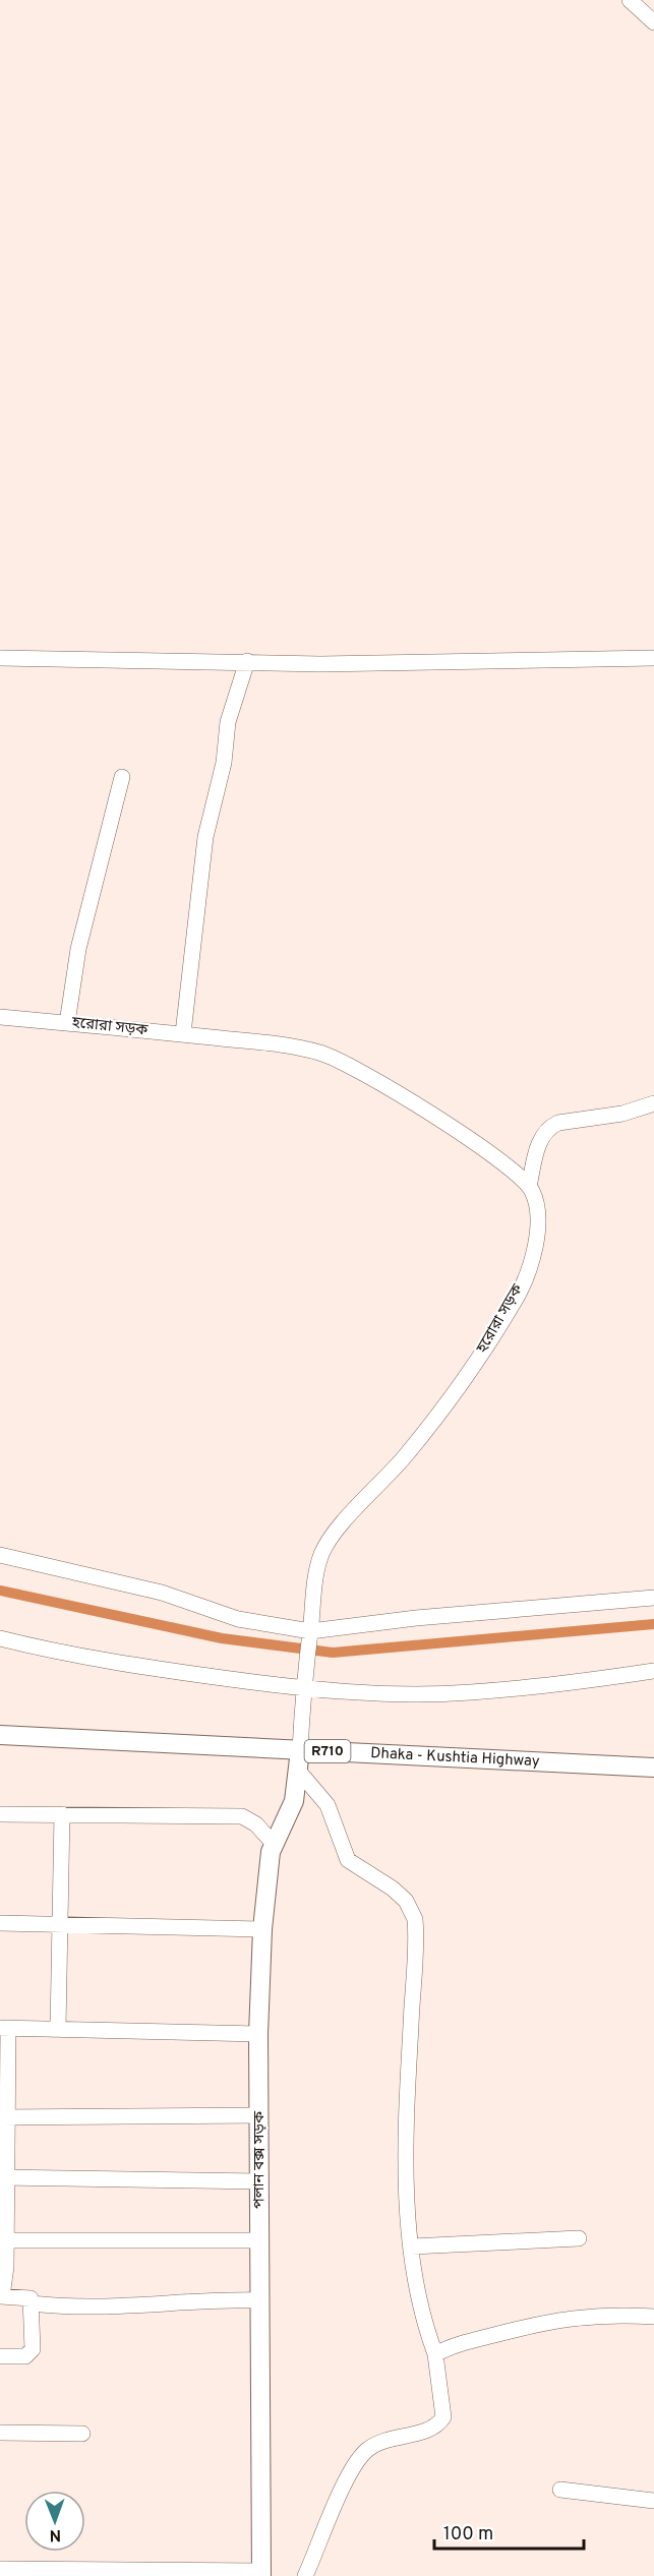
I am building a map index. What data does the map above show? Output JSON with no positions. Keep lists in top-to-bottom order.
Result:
{
  "streets": {
    "main road": ["R710", "Dhaka - Kushtia Highway", "পলান বক্স সড়ক"],
    "street": ["হরোরা সড়ক"]
  },
  "crossings": [
    ["হরোরা সড়ক", "Dhaka - Kushtia Highway"],
    ["হরোরা সড়ক", "পলান বক্স সড়ক"],
    ["Dhaka - Kushtia Highway", "পলান বক্স সড়ক"]
  ],
  "scale_bar": "100 m",
  "north": "bottom"
}
